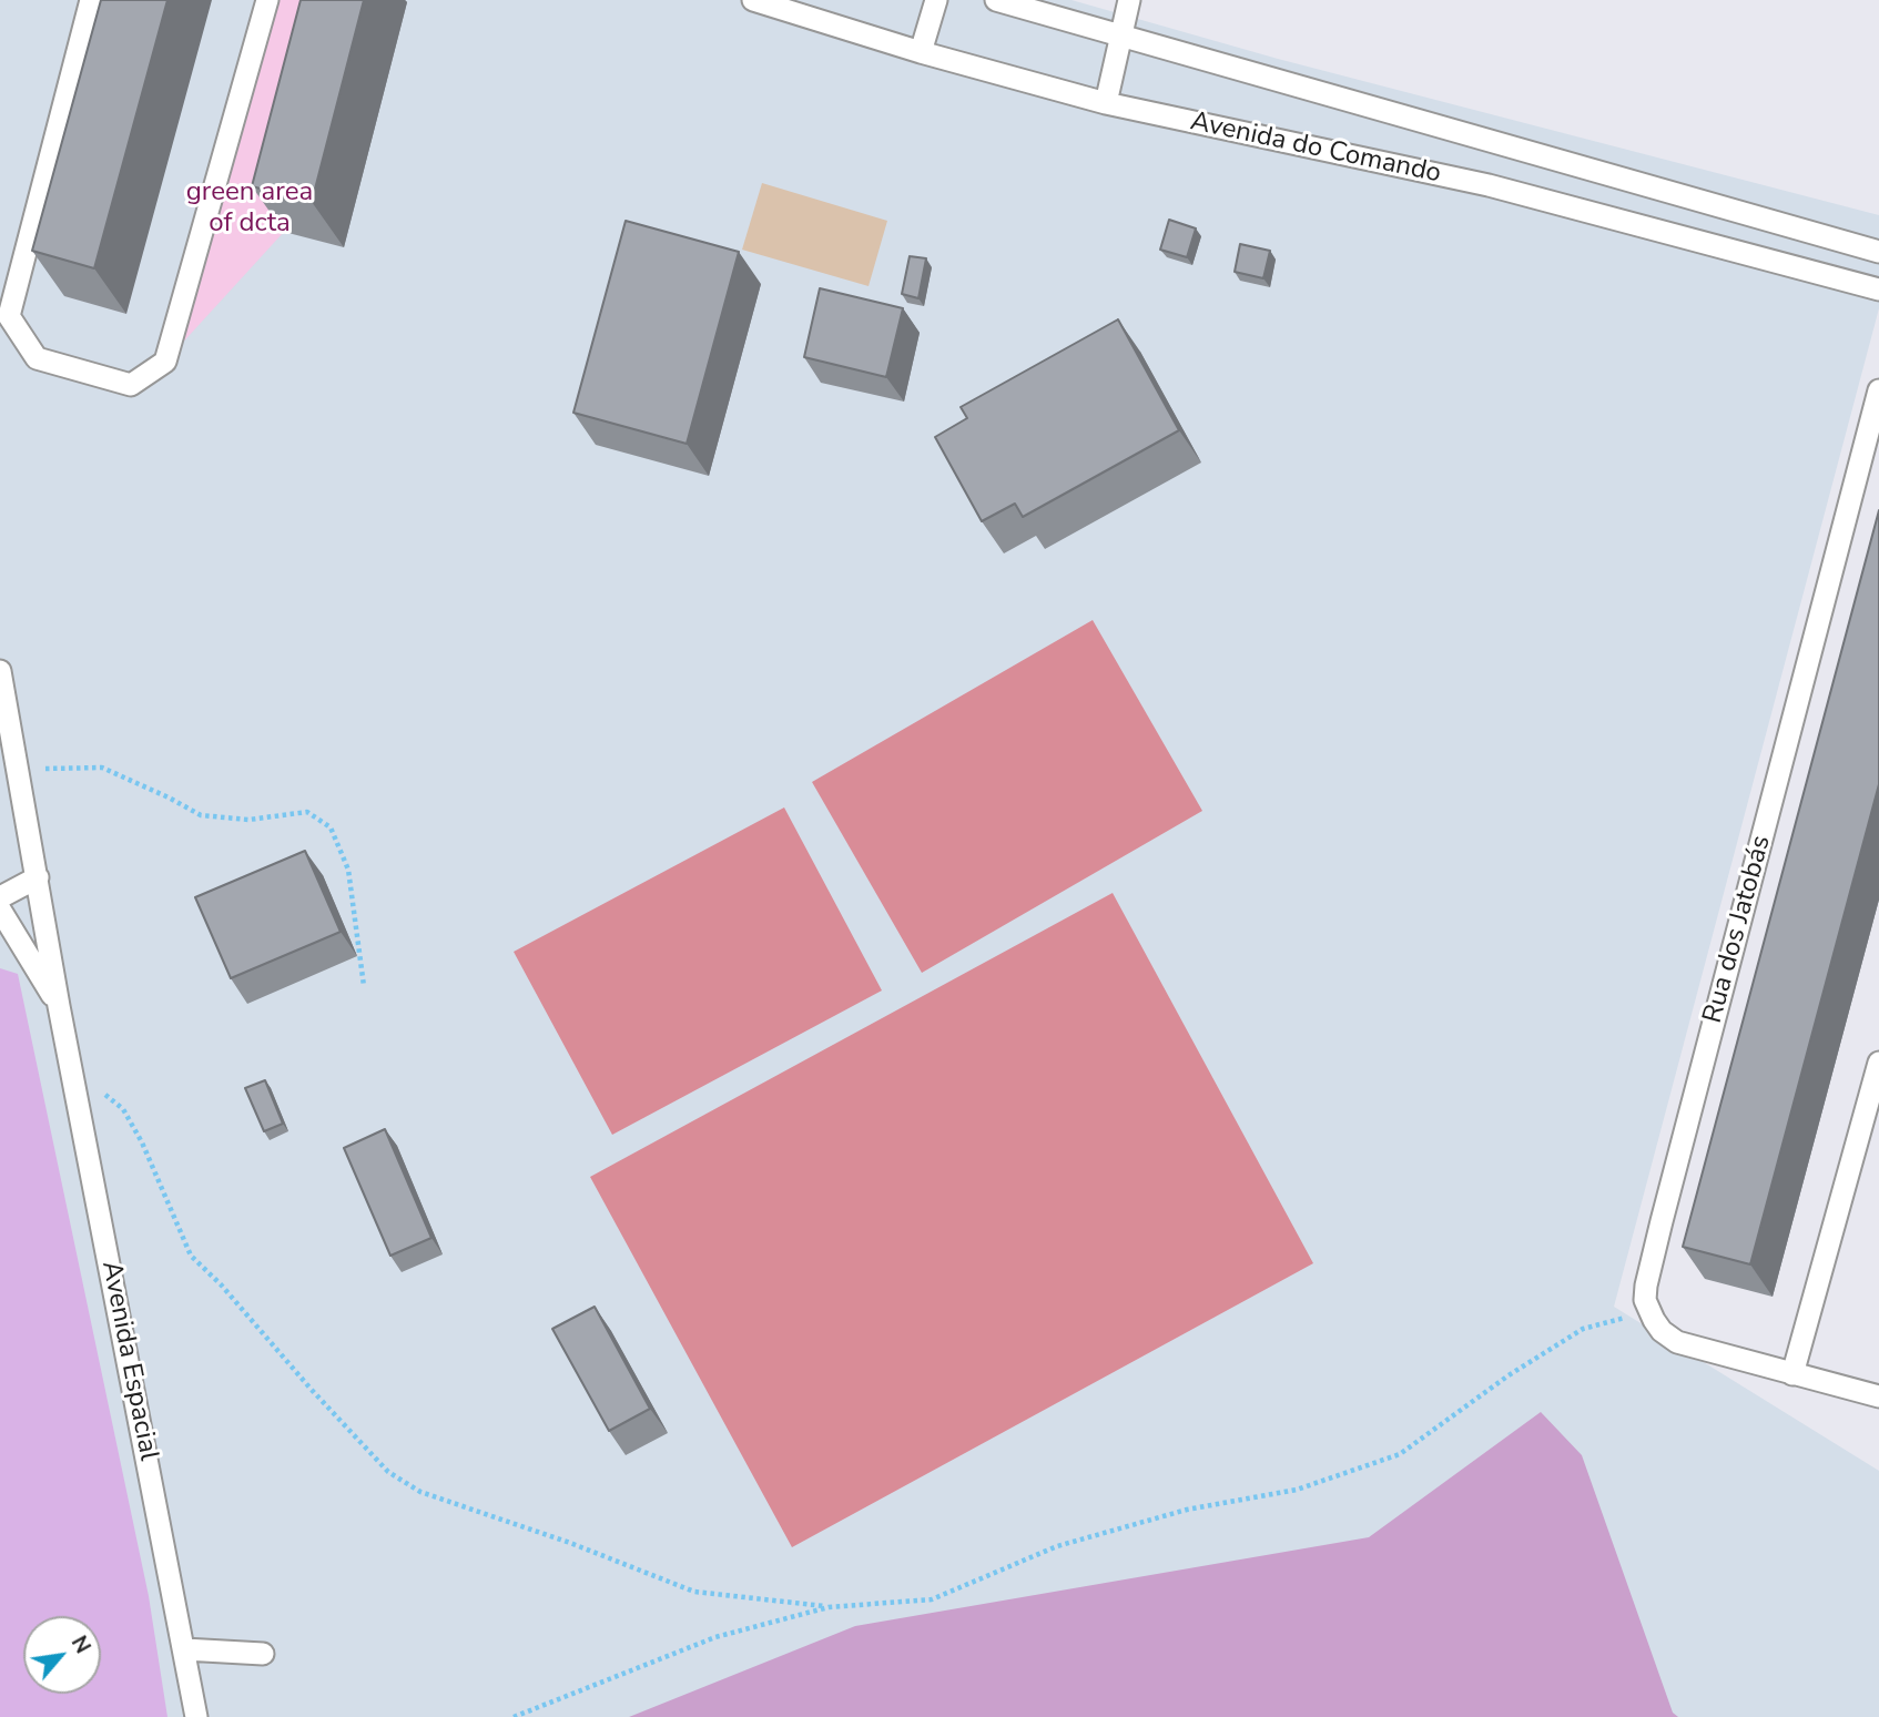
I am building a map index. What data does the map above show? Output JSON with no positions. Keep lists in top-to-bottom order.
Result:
{
  "streets": {
    "lane": ["Avenida do Comando", "Rua dos Jatobás", "Avenida Espacial"]
  },
  "parks": ["green area of dcta"],
  "north": "top right"
}
